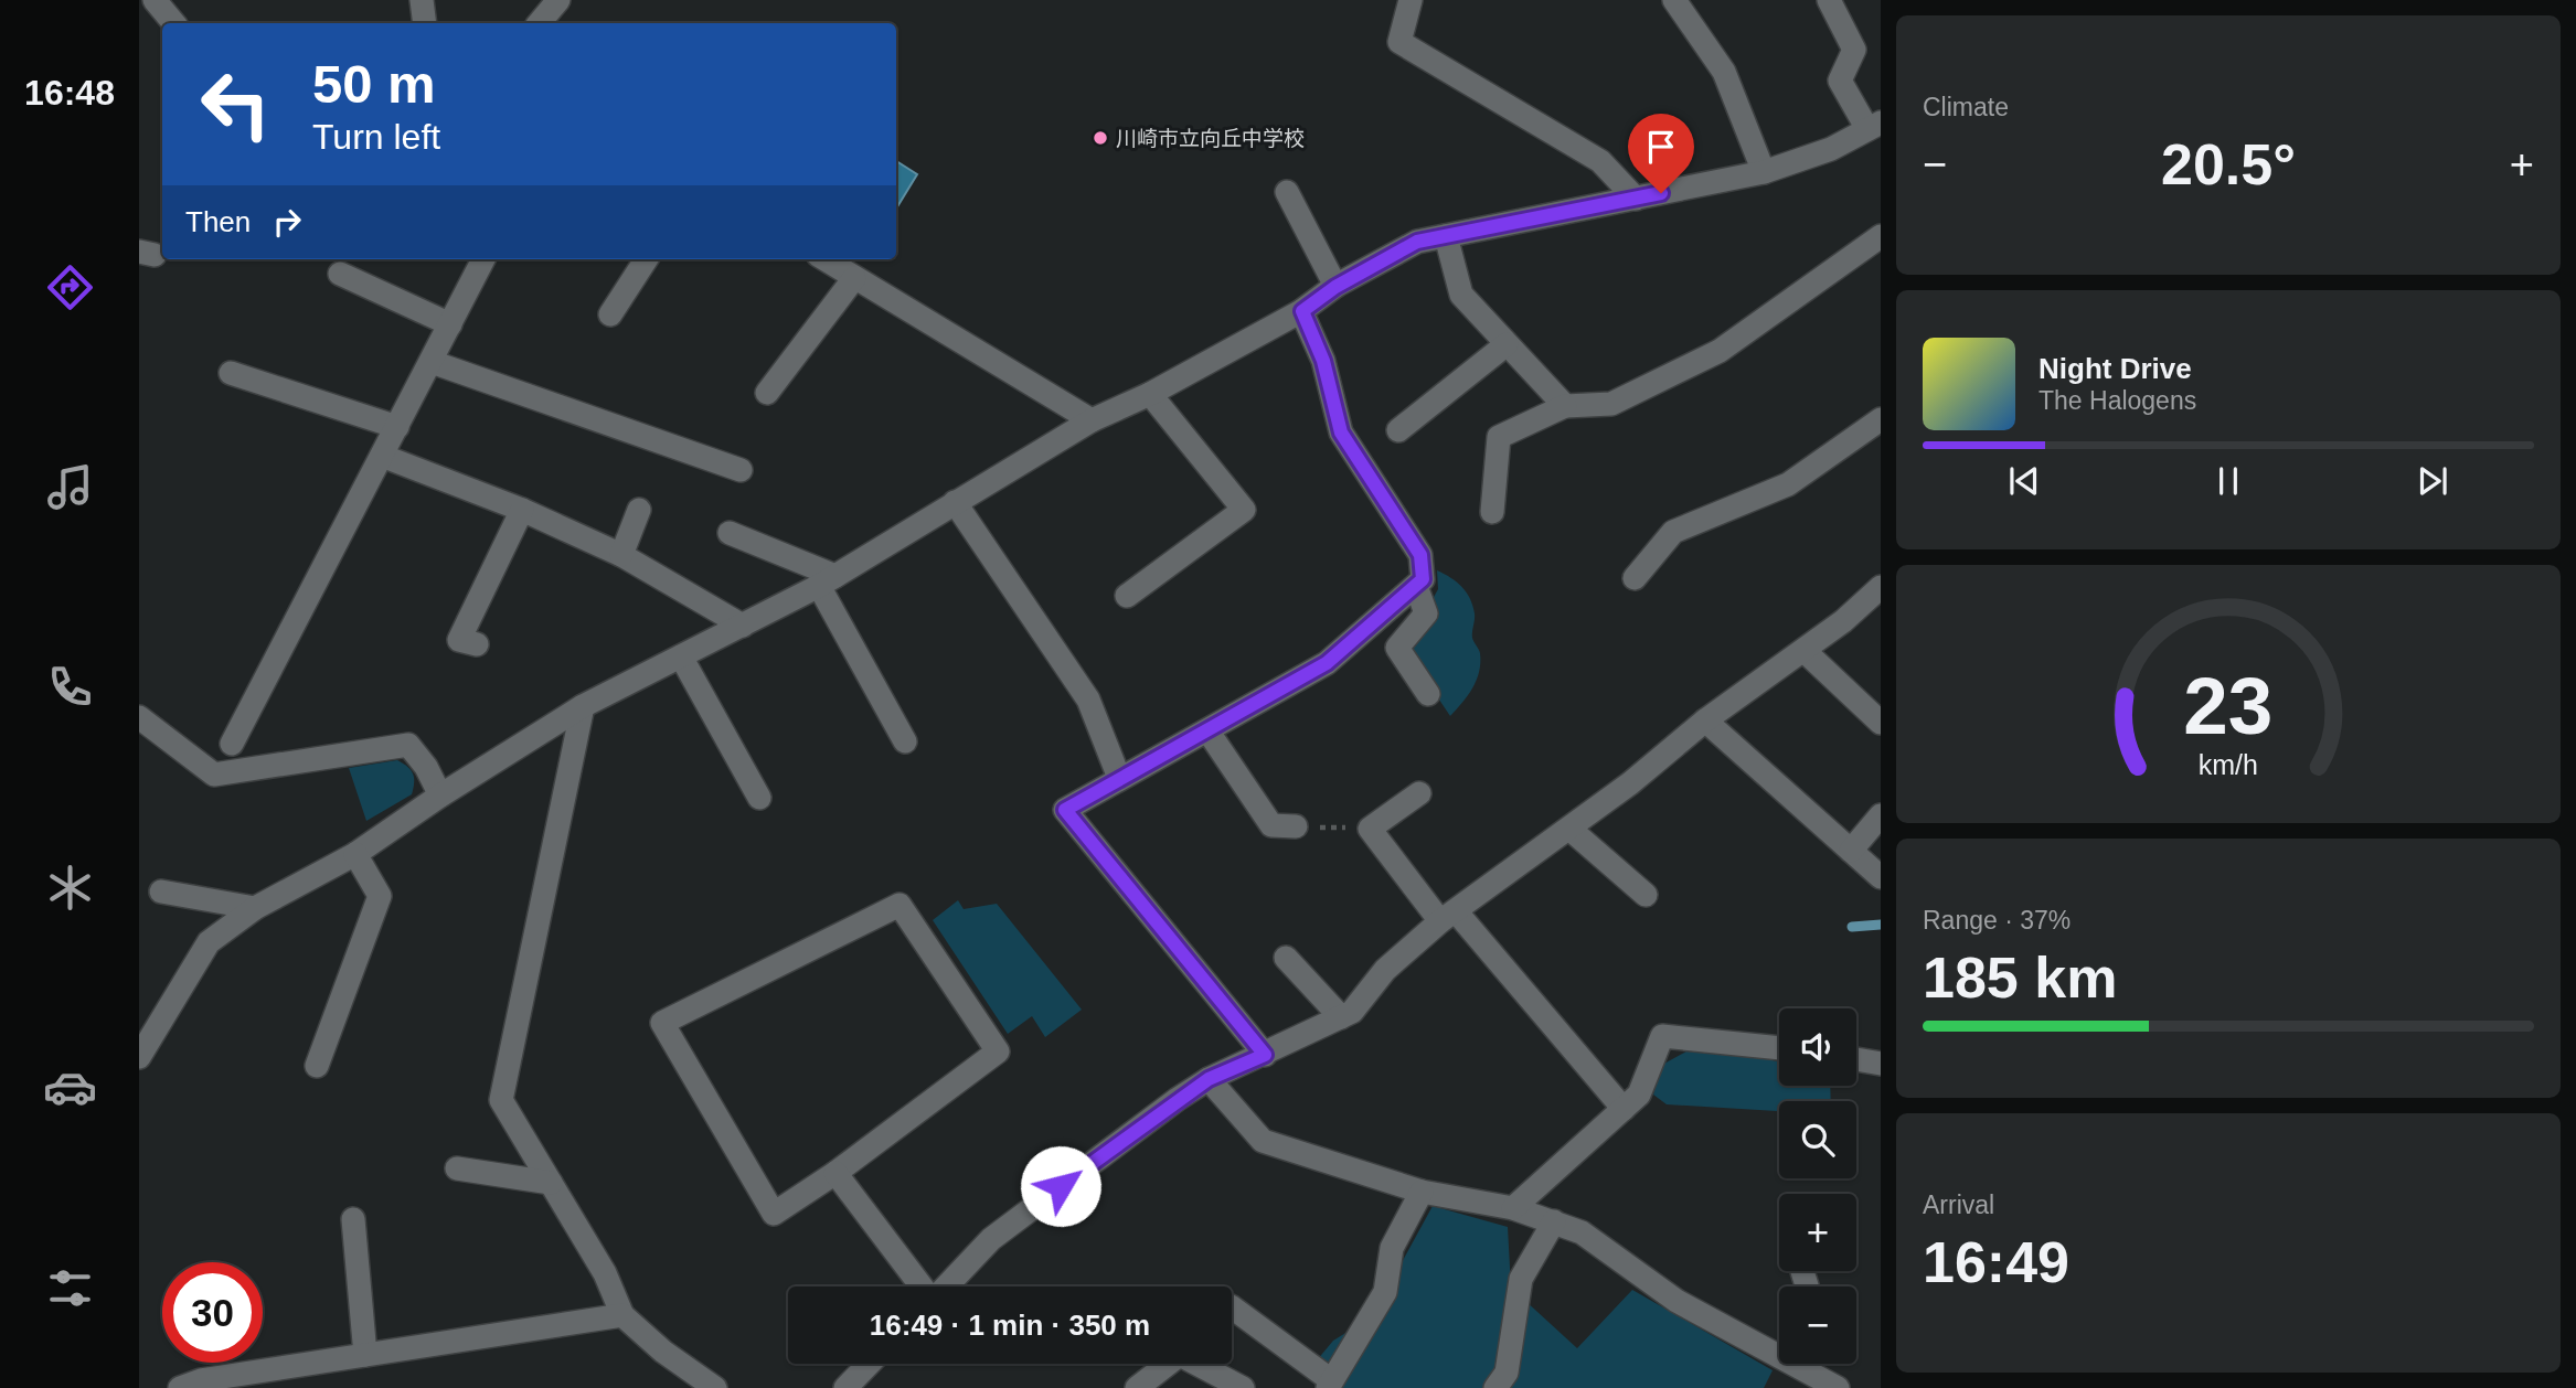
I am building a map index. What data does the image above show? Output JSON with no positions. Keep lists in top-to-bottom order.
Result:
{
  "places": ["川崎市立向丘中学校"],
  "page": {
    "tabs": "16:48",
    "tile": [
      "Climate",
      ["Range · 37%", "185 km"],
      ["Arrival", "16:49"]
    ],
    "turn": ["50 m", "Turn left"],
    "heat": ["−", "20.5°", "+"],
    "then": "Then",
    "song": ["Night Drive", "The Halogens"],
    "map_buttons": ["+", "−"],
    "limit": "30",
    "trip": "16:49 · 1 min · 350 m",
    "gauge": ["23", "km/h"]
  }
}
